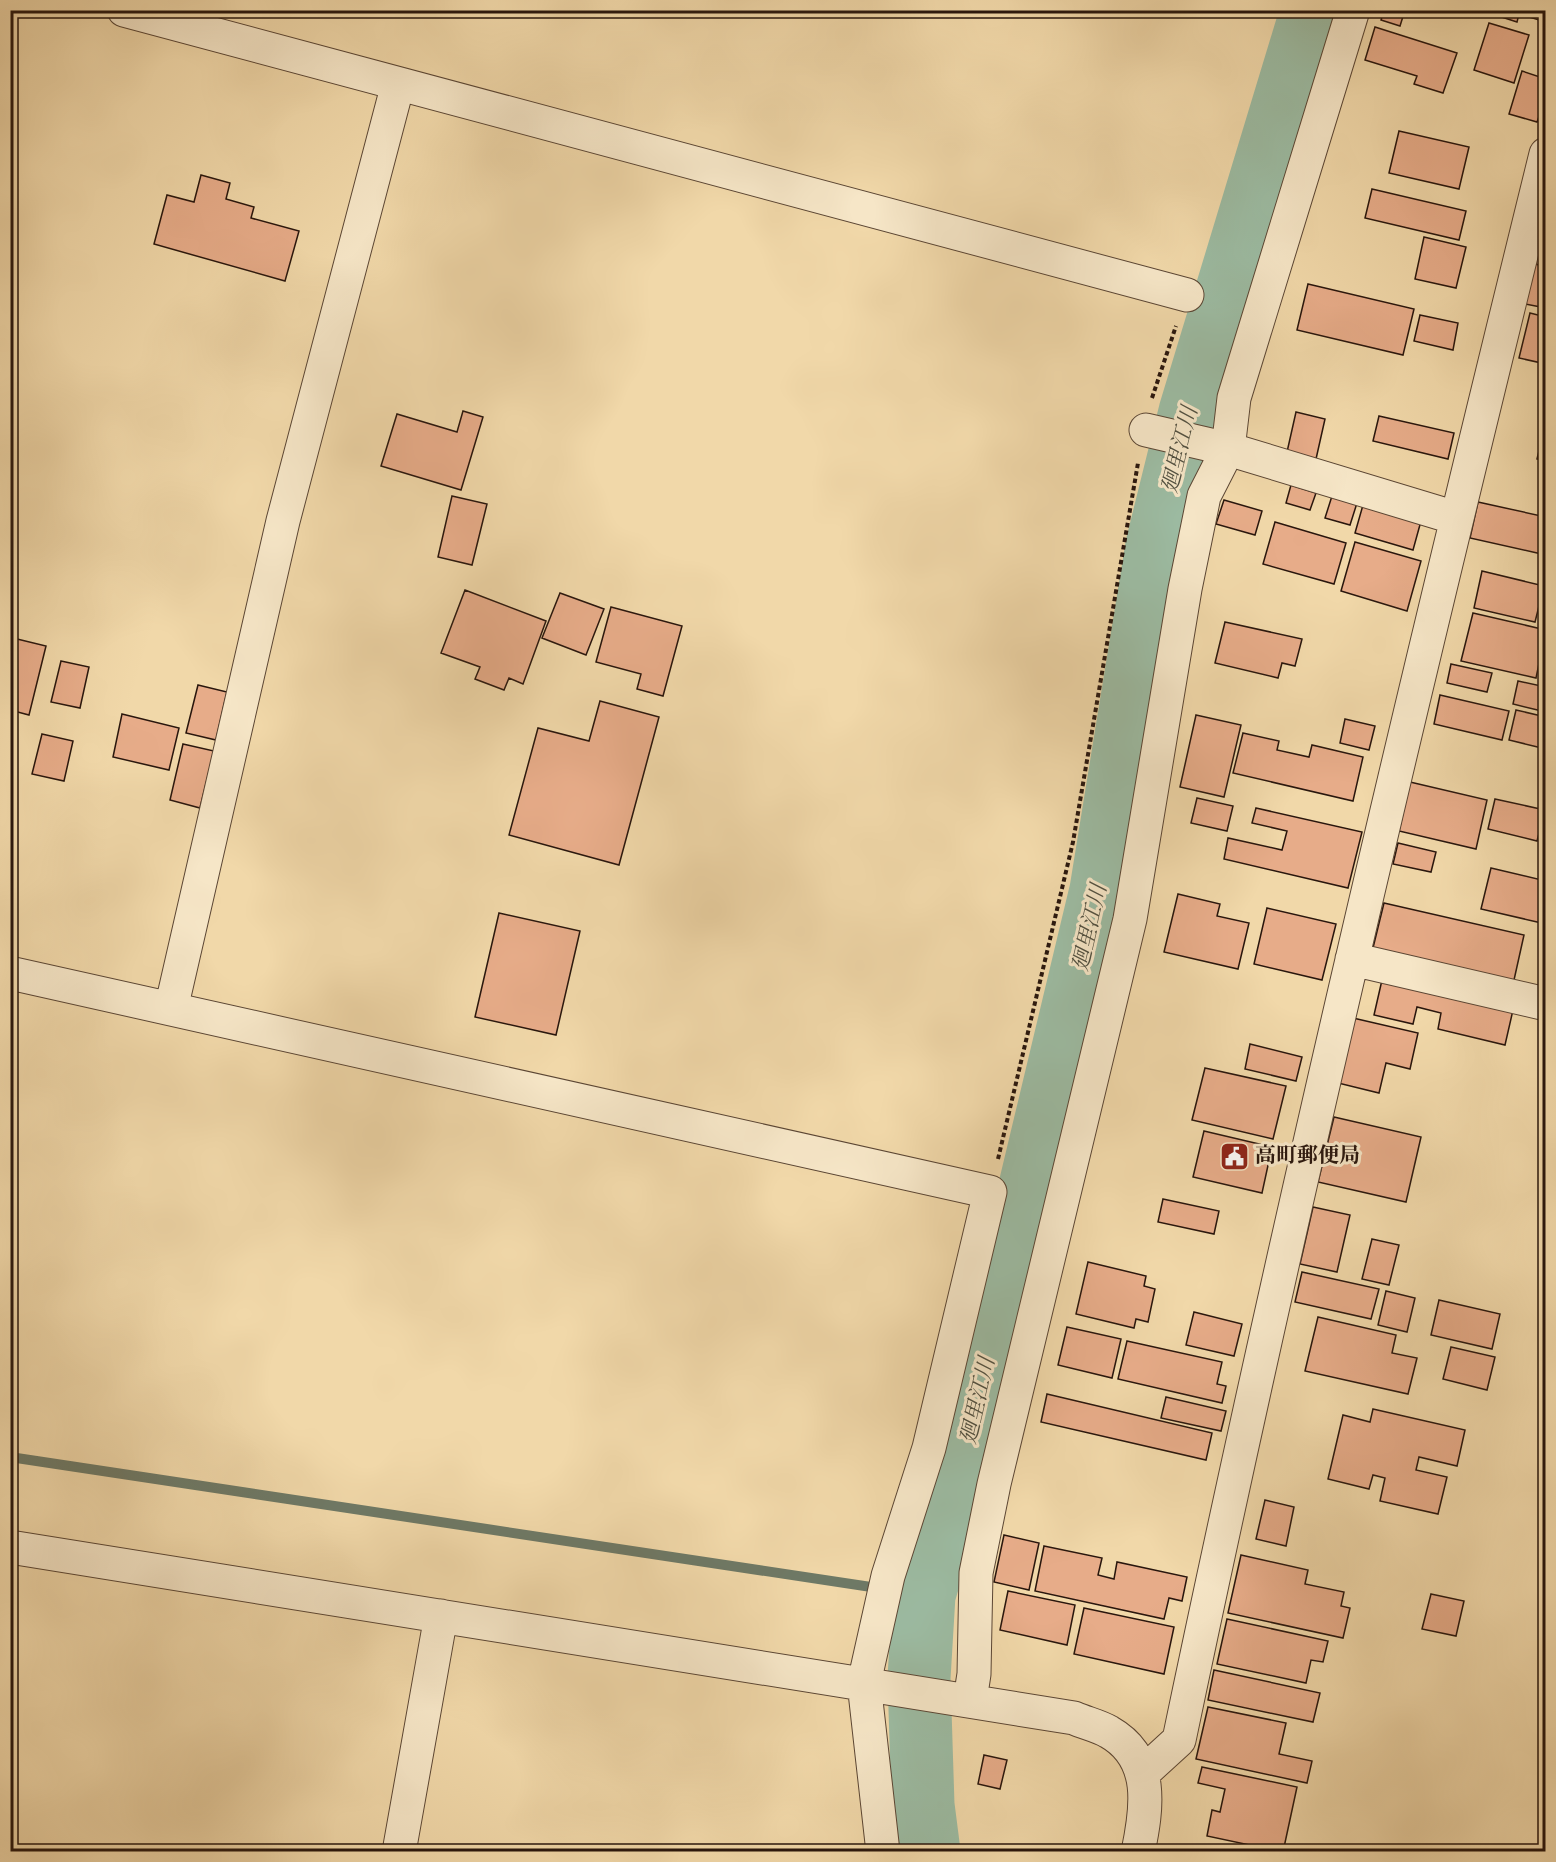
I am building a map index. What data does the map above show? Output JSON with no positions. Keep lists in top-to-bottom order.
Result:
{
  "water": ["廻里江川"],
  "places": {
    "public building": ["高町郵便局"]
  }
}
